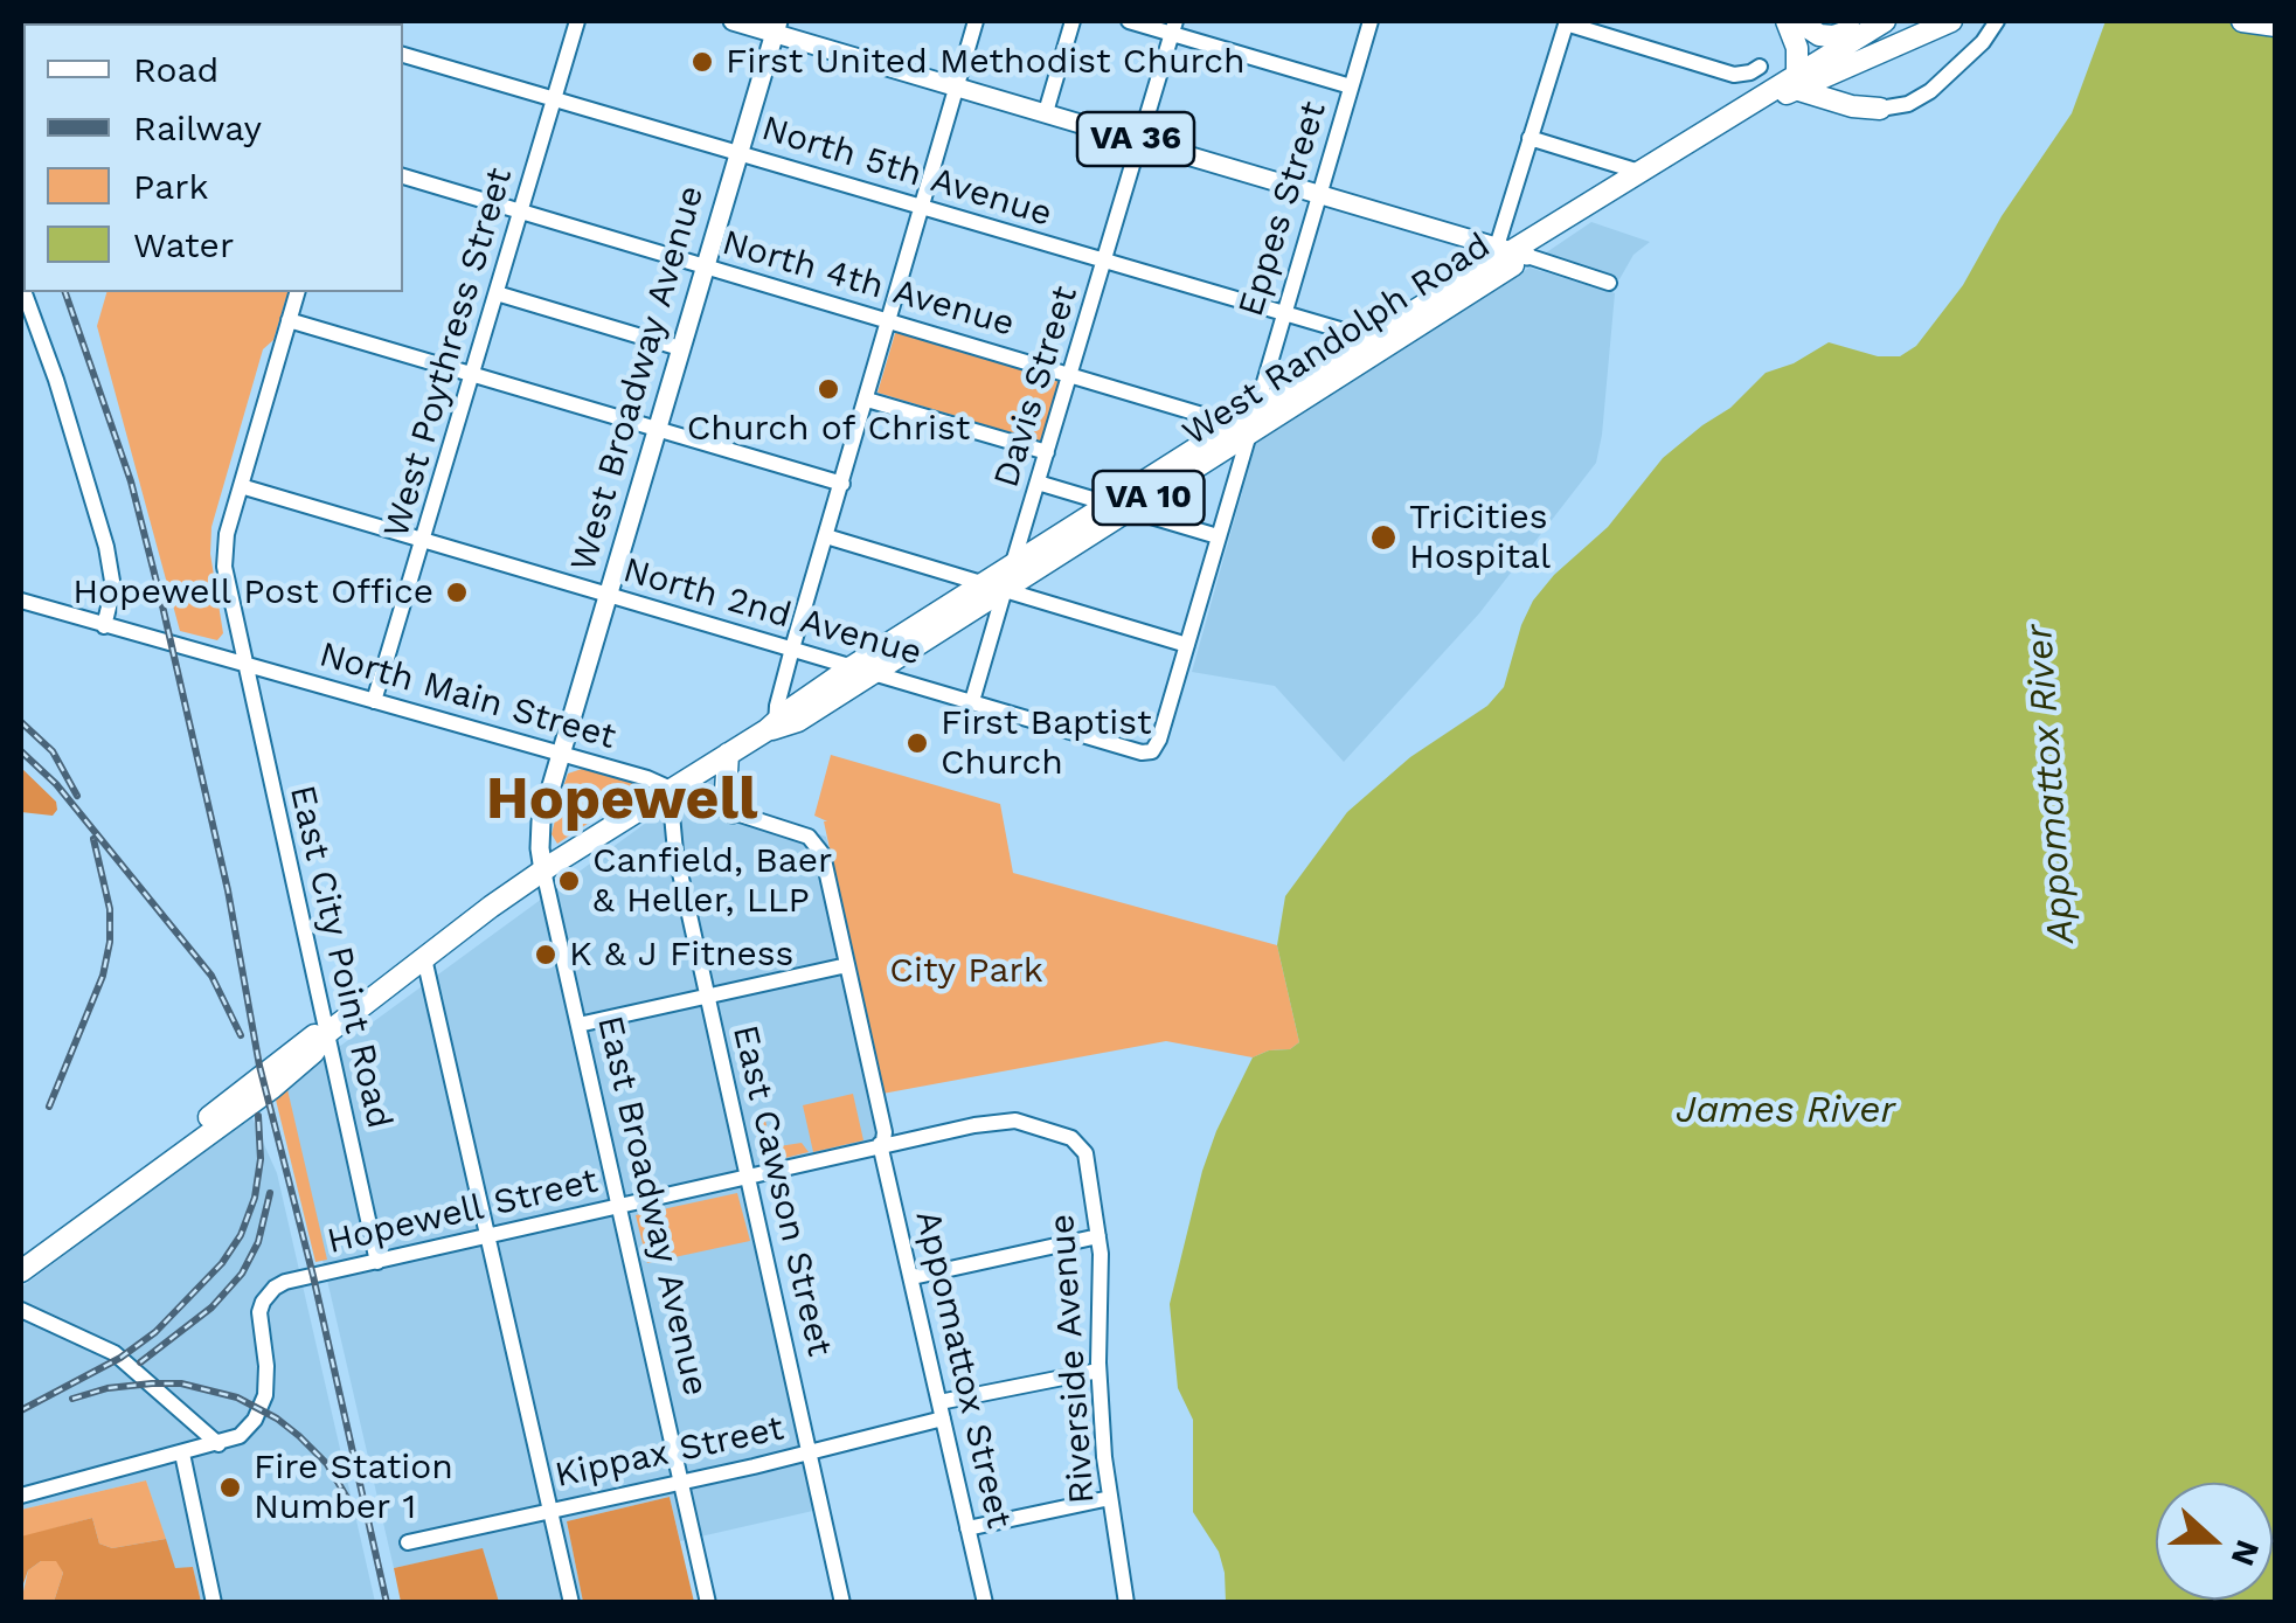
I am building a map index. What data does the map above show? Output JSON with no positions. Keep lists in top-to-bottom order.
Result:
{
  "streets": {
    "highway": ["West Randolph Road", "VA 10"],
    "main road": ["VA 36", "West Broadway Avenue", "East Broadway Avenue"],
    "street": [
      "North 5th Avenue",
      "Eppes Street",
      "North 4th Avenue",
      "West Poythress Street",
      "Davis Street",
      "North 2nd Avenue",
      "North Main Street",
      "East City Point Road",
      "East Cawson Street",
      "Hopewell Street",
      "Riverside Avenue",
      "Appomattox Street",
      "Kippax Street"
    ]
  },
  "crossings": [
    ["VA 36", "Eppes Street"],
    ["VA 36", "West Randolph Road"],
    ["VA 36", "West Broadway Avenue"],
    ["VA 36", "Davis Street"],
    ["North 5th Avenue", "Eppes Street"],
    ["North 5th Avenue", "West Randolph Road"],
    ["North 5th Avenue", "West Poythress Street"],
    ["North 5th Avenue", "West Broadway Avenue"],
    ["North 5th Avenue", "Davis Street"],
    ["Eppes Street", "North 4th Avenue"],
    ["Eppes Street", "West Randolph Road"],
    ["Eppes Street", "North 2nd Avenue"],
    ["North 4th Avenue", "West Randolph Road"],
    ["North 4th Avenue", "West Poythress Street"],
    ["North 4th Avenue", "West Broadway Avenue"],
    ["North 4th Avenue", "Davis Street"],
    ["West Randolph Road", "Davis Street"],
    ["West Randolph Road", "VA 10"],
    ["West Randolph Road", "North 2nd Avenue"],
    ["West Randolph Road", "North Main Street"],
    ["West Randolph Road", "East Cawson Street"],
    ["West Poythress Street", "North 2nd Avenue"],
    ["West Poythress Street", "North Main Street"],
    ["West Broadway Avenue", "North 2nd Avenue"],
    ["West Broadway Avenue", "North Main Street"],
    ["West Broadway Avenue", "East Broadway Avenue"],
    ["VA 10", "North Main Street"],
    ["VA 10", "East City Point Road"],
    ["VA 10", "East Cawson Street"],
    ["VA 10", "East Broadway Avenue"],
    ["North 2nd Avenue", "East City Point Road"],
    ["North Main Street", "East City Point Road"],
    ["North Main Street", "East Cawson Street"],
    ["North Main Street", "East Broadway Avenue"],
    ["North Main Street", "Appomattox Street"],
    ["East City Point Road", "Hopewell Street"],
    ["East Cawson Street", "Hopewell Street"],
    ["East Cawson Street", "Kippax Street"],
    ["East Broadway Avenue", "Hopewell Street"],
    ["East Broadway Avenue", "Kippax Street"],
    ["Hopewell Street", "Riverside Avenue"],
    ["Hopewell Street", "Appomattox Street"],
    ["Riverside Avenue", "Kippax Street"],
    ["Appomattox Street", "Kippax Street"]
  ],
  "districts": ["Hopewell"],
  "water": ["Appomattox River", "James River"],
  "parks": ["City Park"],
  "places": [
    "First United Methodist Church",
    "Church of Christ",
    "TriCities Hospital",
    "Hopewell Post Office",
    "First Baptist Church",
    "Canfield, Baer & Heller, LLP",
    "K & J Fitness",
    "Fire Station Number 1"
  ],
  "legend": [
    "Road",
    "Railway",
    "Park",
    "Water"
  ],
  "north": "right"
}
